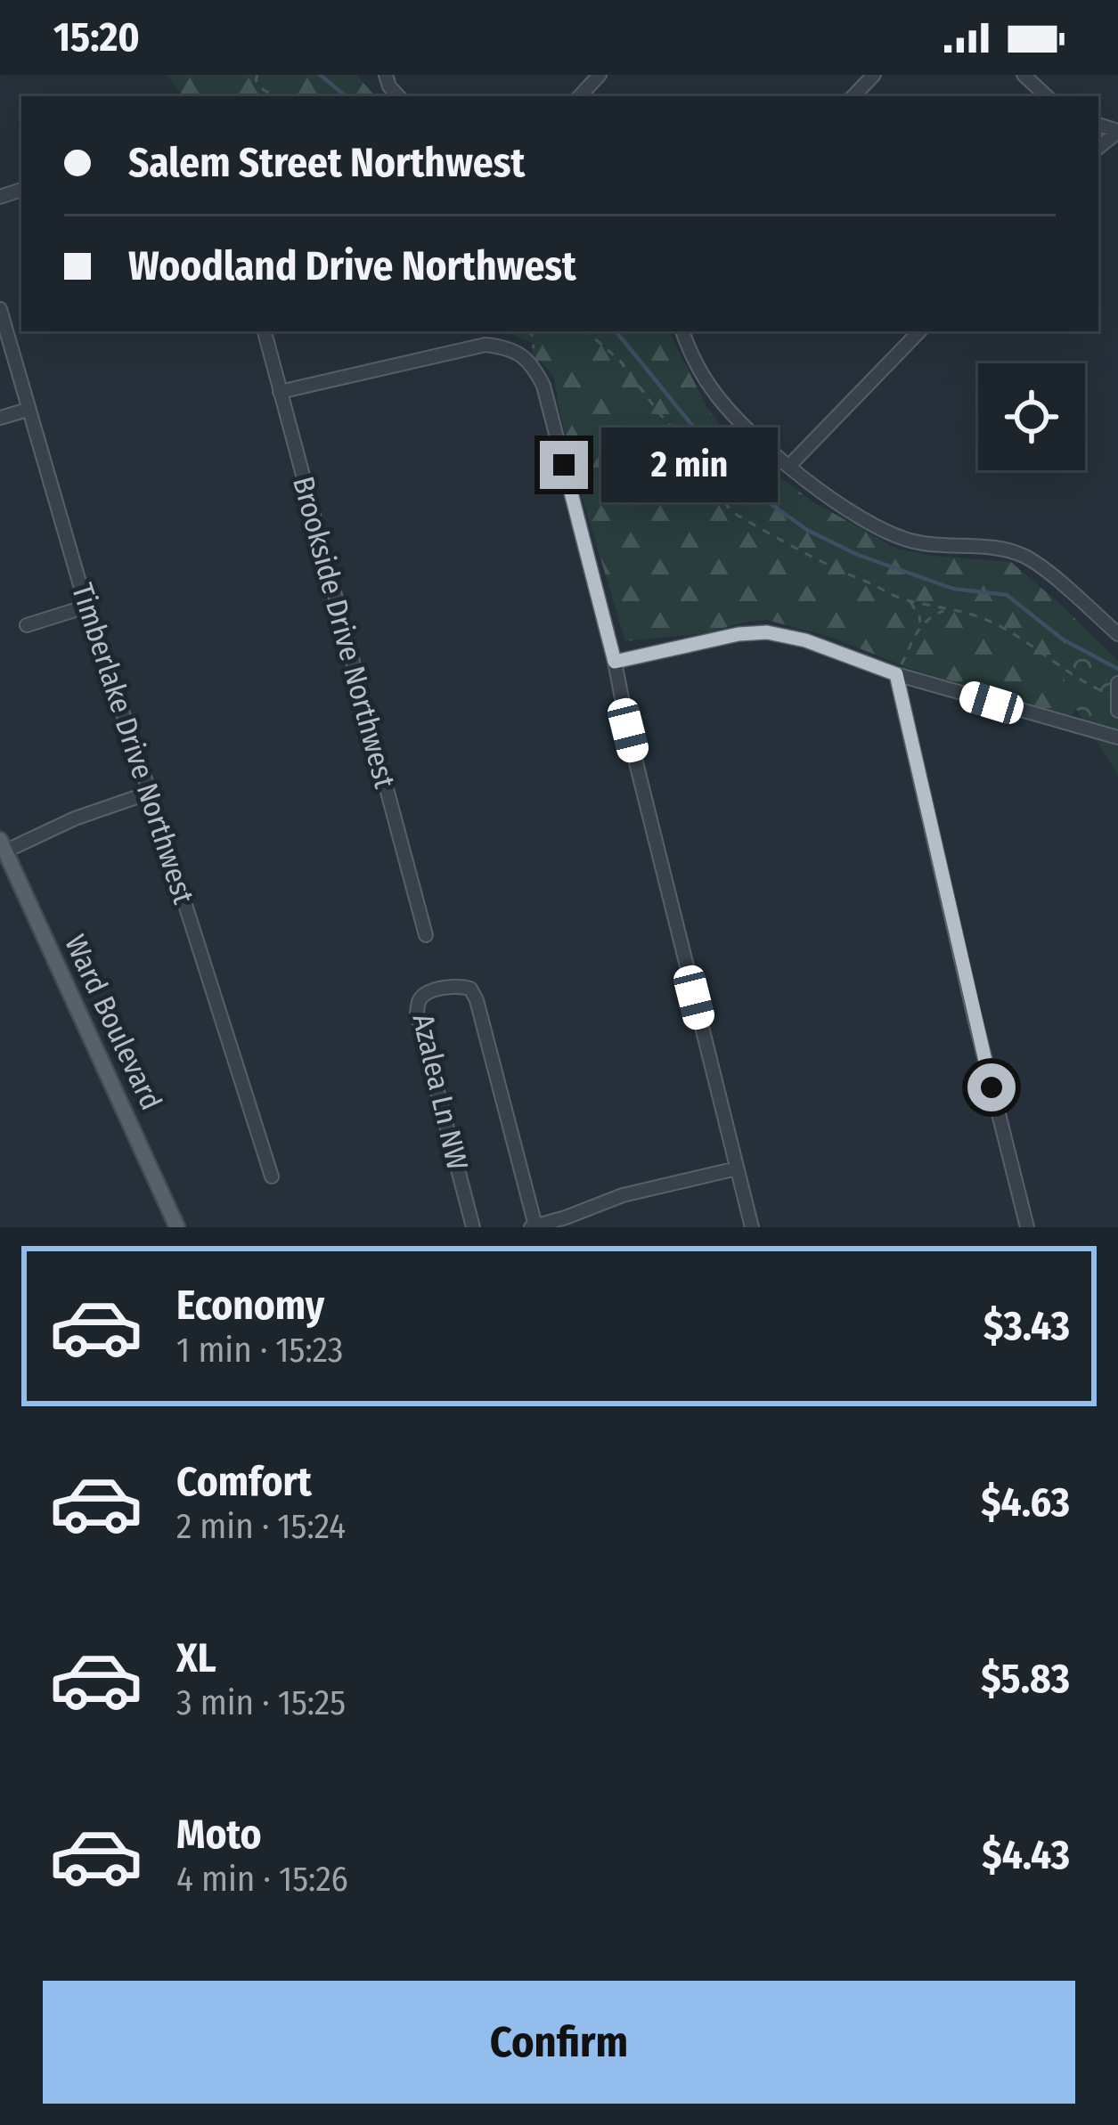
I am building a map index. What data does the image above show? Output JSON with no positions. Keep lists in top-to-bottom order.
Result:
{
  "streets": {
    "main road": ["Ward Boulevard"],
    "street": ["Brookside Drive Northwest", "Timberlake Drive Northwest", "Azalea Ln NW"]
  },
  "page": {
    "status": "15:20",
    "banner": ["Salem Street Northwest", "Woodland Drive Northwest"],
    "bubble": "2 min",
    "list": [
      {
        "name": "Economy",
        "note": "1 min · 15:23",
        "value": "$3.43"
      },
      {
        "name": "Comfort",
        "note": "2 min · 15:24",
        "value": "$4.63"
      },
      {
        "name": "XL",
        "note": "3 min · 15:25",
        "value": "$5.83"
      },
      {
        "name": "Moto",
        "note": "4 min · 15:26",
        "value": "$4.43"
      }
    ],
    "buttons": "Confirm"
  }
}
